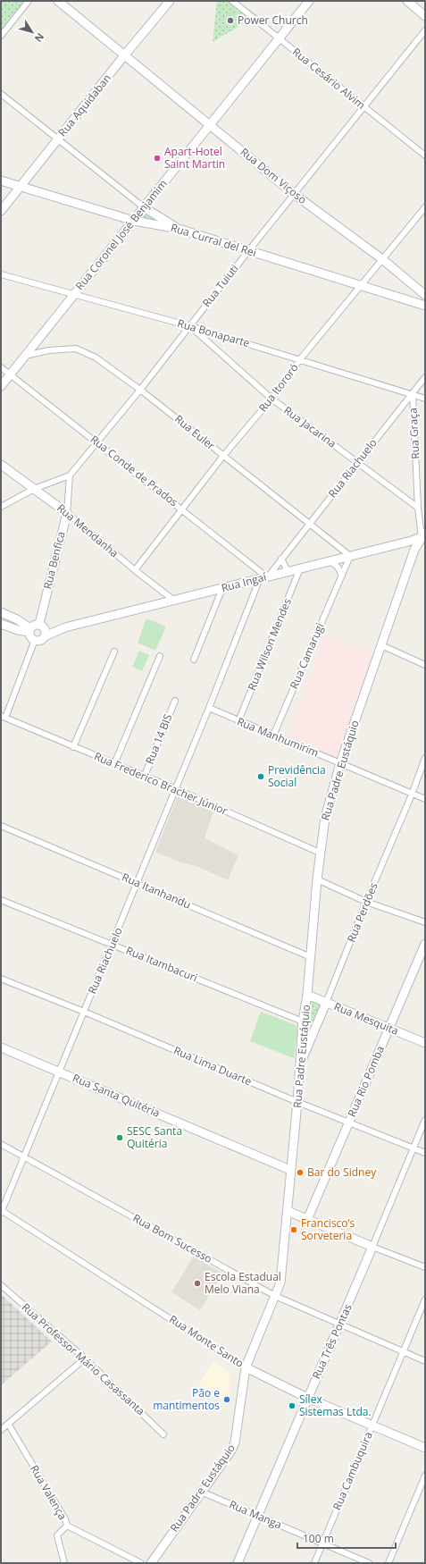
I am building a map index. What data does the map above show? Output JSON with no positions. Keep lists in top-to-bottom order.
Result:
{
  "streets": {
    "street": [
      "Rua Cesário Alvim",
      "Rua Aquidaban",
      "Rua Dom Viçoso",
      "Rua Coronel José Benjamim",
      "Rua Curral del Rei",
      "Rua Tuiuti",
      "Rua Bonaparte",
      "Rua Itororó",
      "Rua Jacarina",
      "Rua Euler",
      "Rua Graça",
      "Rua Riachuelo",
      "Rua Conde de Prados",
      "Rua Mendanha",
      "Rua Benfica",
      "Rua Ingaí",
      "Rua Wilson Mendes",
      "Rua Camarugi",
      "Rua Manhumirim",
      "Rua 14 BIS",
      "Rua Padre Eustáquio",
      "Rua Frederico Bracher Júnior",
      "Rua Itanhandu",
      "Rua Perdões",
      "Rua Itambacuri",
      "Rua Mesquita",
      "Rua Lima Duarte",
      "Rua Rio Pomba",
      "Rua Santa Quitéria",
      "Rua Bom Sucesso",
      "Rua Monte Santo",
      "Rua Três Pontas",
      "Rua Professor Mário Casassanta",
      "Rua Cambuquira",
      "Rua Valença",
      "Rua Manga"
    ]
  },
  "crossings": [
    ["Rua Cesário Alvim", "Rua Coronel José Benjamim"],
    ["Rua Cesário Alvim", "Rua Tuiuti"],
    ["Rua Aquidaban", "Rua Dom Viçoso"],
    ["Rua Aquidaban", "Rua Curral del Rei"],
    ["Rua Dom Viçoso", "Rua Coronel José Benjamim"],
    ["Rua Dom Viçoso", "Rua Tuiuti"],
    ["Rua Dom Viçoso", "Rua Itororó"],
    ["Rua Coronel José Benjamim", "Rua Curral del Rei"],
    ["Rua Coronel José Benjamim", "Rua Bonaparte"],
    ["Rua Coronel José Benjamim", "Rua Euler"],
    ["Rua Coronel José Benjamim", "Rua Conde de Prados"],
    ["Rua Curral del Rei", "Rua Tuiuti"],
    ["Rua Curral del Rei", "Rua Itororó"],
    ["Rua Tuiuti", "Rua Bonaparte"],
    ["Rua Tuiuti", "Rua Jacarina"],
    ["Rua Tuiuti", "Rua Euler"],
    ["Rua Tuiuti", "Rua Conde de Prados"],
    ["Rua Tuiuti", "Rua Benfica"],
    ["Rua Bonaparte", "Rua Itororó"],
    ["Rua Bonaparte", "Rua Jacarina"],
    ["Rua Bonaparte", "Rua Graça"],
    ["Rua Bonaparte", "Rua Riachuelo"],
    ["Rua Itororó", "Rua Jacarina"],
    ["Rua Itororó", "Rua Euler"],
    ["Rua Itororó", "Rua Conde de Prados"],
    ["Rua Itororó", "Rua Mendanha"],
    ["Rua Jacarina", "Rua Graça"],
    ["Rua Jacarina", "Rua Riachuelo"],
    ["Rua Euler", "Rua Riachuelo"],
    ["Rua Euler", "Rua Ingaí"],
    ["Rua Euler", "Rua Camarugi"],
    ["Rua Graça", "Rua Riachuelo"],
    ["Rua Graça", "Rua Ingaí"],
    ["Rua Graça", "Rua Padre Eustáquio"],
    ["Rua Riachuelo", "Rua Conde de Prados"],
    ["Rua Riachuelo", "Rua Ingaí"],
    ["Rua Riachuelo", "Rua Manhumirim"],
    ["Rua Riachuelo", "Rua Frederico Bracher Júnior"],
    ["Rua Riachuelo", "Rua Itanhandu"],
    ["Rua Riachuelo", "Rua Itambacuri"],
    ["Rua Riachuelo", "Rua Lima Duarte"],
    ["Rua Riachuelo", "Rua Santa Quitéria"],
    ["Rua Riachuelo", "Rua Bom Sucesso"],
    ["Rua Riachuelo", "Rua Monte Santo"],
    ["Rua Conde de Prados", "Rua Ingaí"],
    ["Rua Mendanha", "Rua Benfica"],
    ["Rua Mendanha", "Rua Ingaí"],
    ["Rua Benfica", "Rua Ingaí"],
    ["Rua Ingaí", "Rua Wilson Mendes"],
    ["Rua Ingaí", "Rua Camarugi"],
    ["Rua Ingaí", "Rua Padre Eustáquio"],
    ["Rua Wilson Mendes", "Rua Manhumirim"],
    ["Rua Camarugi", "Rua Manhumirim"],
    ["Rua Manhumirim", "Rua Padre Eustáquio"],
    ["Rua Manhumirim", "Rua Perdões"],
    ["Rua 14 BIS", "Rua Frederico Bracher Júnior"],
    ["Rua Padre Eustáquio", "Rua Frederico Bracher Júnior"],
    ["Rua Padre Eustáquio", "Rua Itanhandu"],
    ["Rua Padre Eustáquio", "Rua Perdões"],
    ["Rua Padre Eustáquio", "Rua Itambacuri"],
    ["Rua Padre Eustáquio", "Rua Mesquita"],
    ["Rua Padre Eustáquio", "Rua Lima Duarte"],
    ["Rua Padre Eustáquio", "Rua Santa Quitéria"],
    ["Rua Padre Eustáquio", "Rua Bom Sucesso"],
    ["Rua Padre Eustáquio", "Rua Monte Santo"],
    ["Rua Padre Eustáquio", "Rua Manga"],
    ["Rua Perdões", "Rua Mesquita"],
    ["Rua Mesquita", "Rua Rio Pomba"],
    ["Rua Lima Duarte", "Rua Rio Pomba"],
    ["Rua Lima Duarte", "Rua Três Pontas"],
    ["Rua Bom Sucesso", "Rua Três Pontas"],
    ["Rua Bom Sucesso", "Rua Cambuquira"],
    ["Rua Monte Santo", "Rua Três Pontas"],
    ["Rua Monte Santo", "Rua Cambuquira"],
    ["Rua Três Pontas", "Rua Manga"],
    ["Rua Cambuquira", "Rua Manga"]
  ],
  "places": [
    "Power Church",
    "Apart-Hotel Saint Martin",
    "Previdência Social",
    "SESC Santa Quitéria",
    "Bar do Sidney",
    "Francisco’s Sorveteria",
    "Escola Estadual Melo Viana",
    "Pão e mantimentos",
    "Sílex Sistemas Ltda."
  ],
  "scale_bar": "100 m",
  "north": "bottom right"
}
